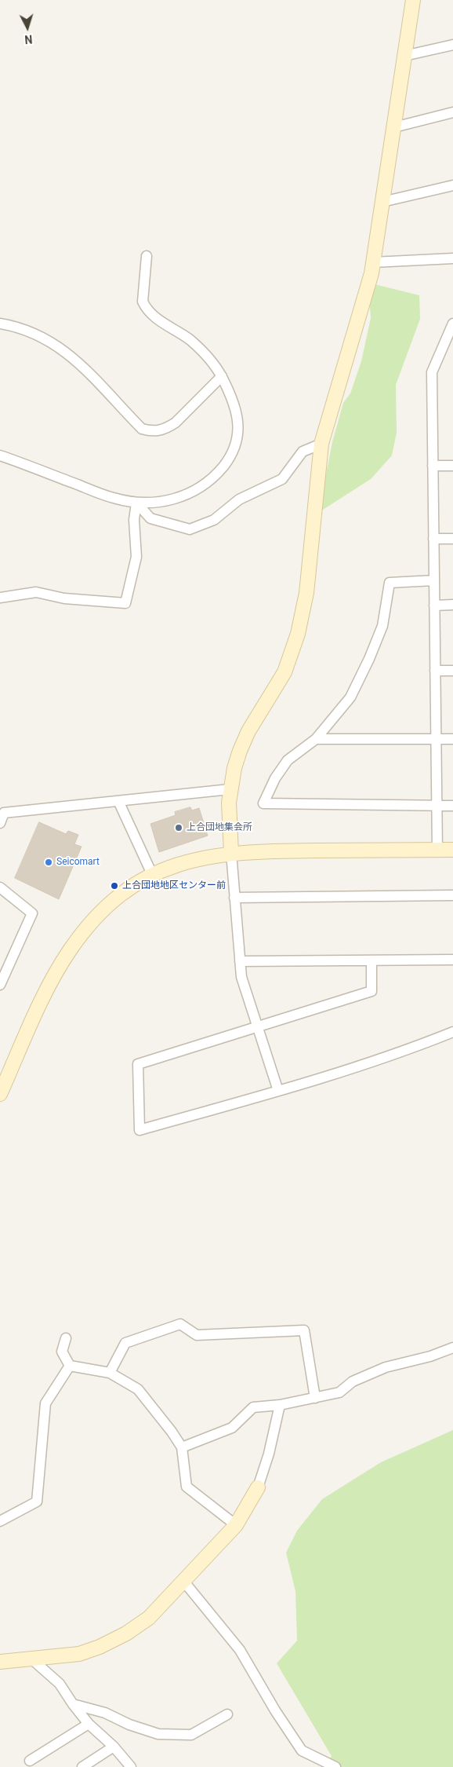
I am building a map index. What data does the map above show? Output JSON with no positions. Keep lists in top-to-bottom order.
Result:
{
  "places": ["上合団地集会所", "Seicomart", "上合団地地区センター前"],
  "north": "bottom"
}
